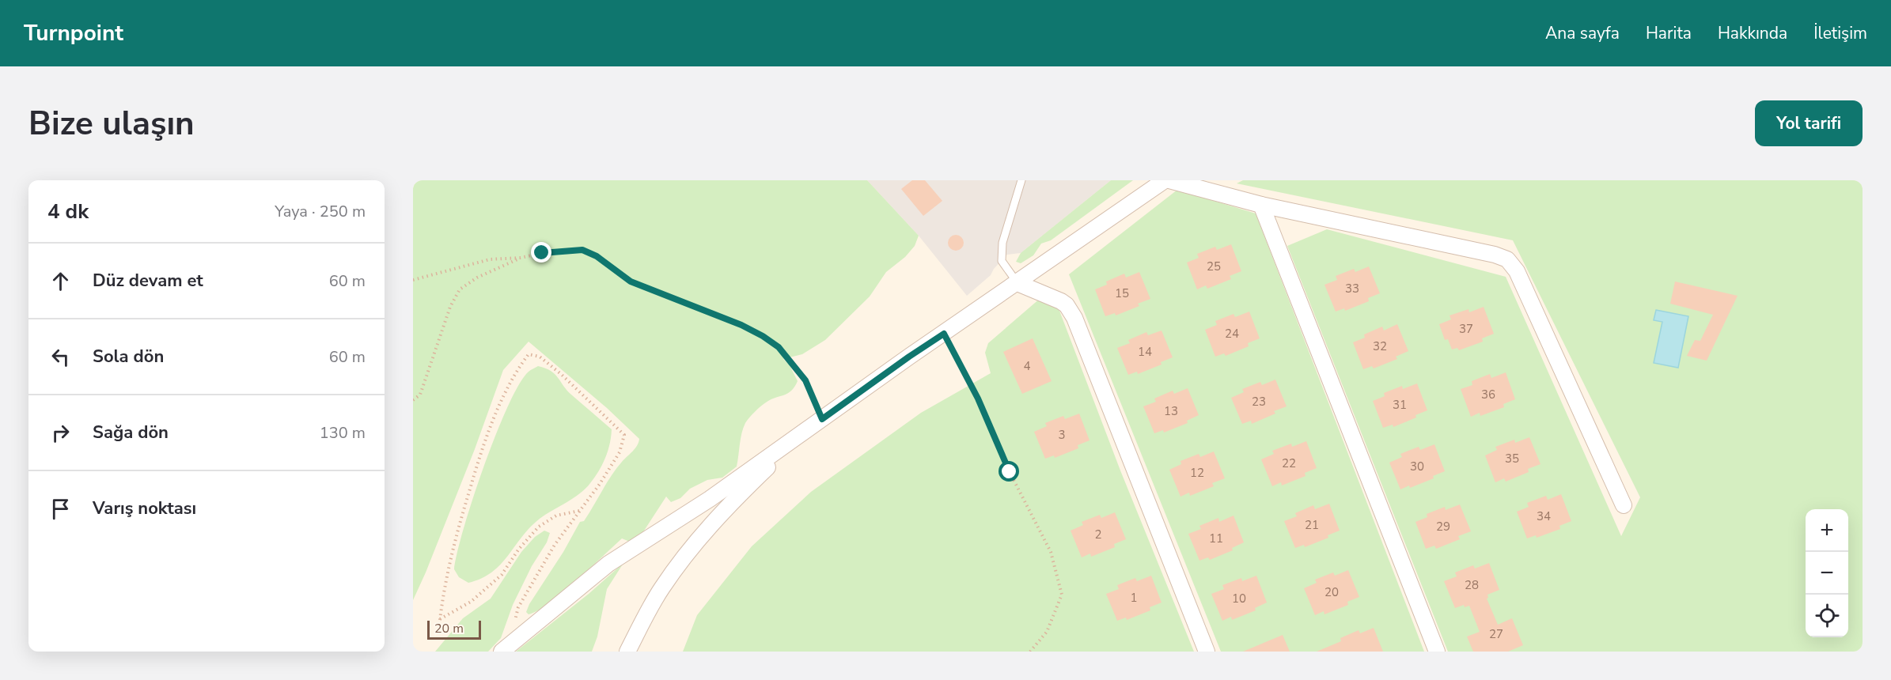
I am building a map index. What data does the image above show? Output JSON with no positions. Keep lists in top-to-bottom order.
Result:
{
  "house_numbers": [
    "25",
    "33",
    "15",
    "37",
    "24",
    "32",
    "14",
    "4",
    "36",
    "23",
    "31",
    "13",
    "3",
    "35",
    "22",
    "30",
    "12",
    "34",
    "21",
    "29",
    "2",
    "11",
    "28",
    "20",
    "1",
    "10",
    "27"
  ],
  "scale_bar": "20 m",
  "page": {
    "header": "Turnpoint",
    "nav": [
      "Ana sayfa",
      "Harita",
      "Hakkında",
      "İletişim"
    ],
    "buttons": "Yol tarifi",
    "title": "Bize ulaşın",
    "heading": ["4 dk", "Yaya · 250 m"],
    "list": [
      ["Düz devam et", "60 m"],
      ["Sola dön", "60 m"],
      ["Sağa dön", "130 m"],
      "Varış noktası"
    ],
    "map_buttons": ["+", "−"],
    "scale": "20 m"
  }
}
